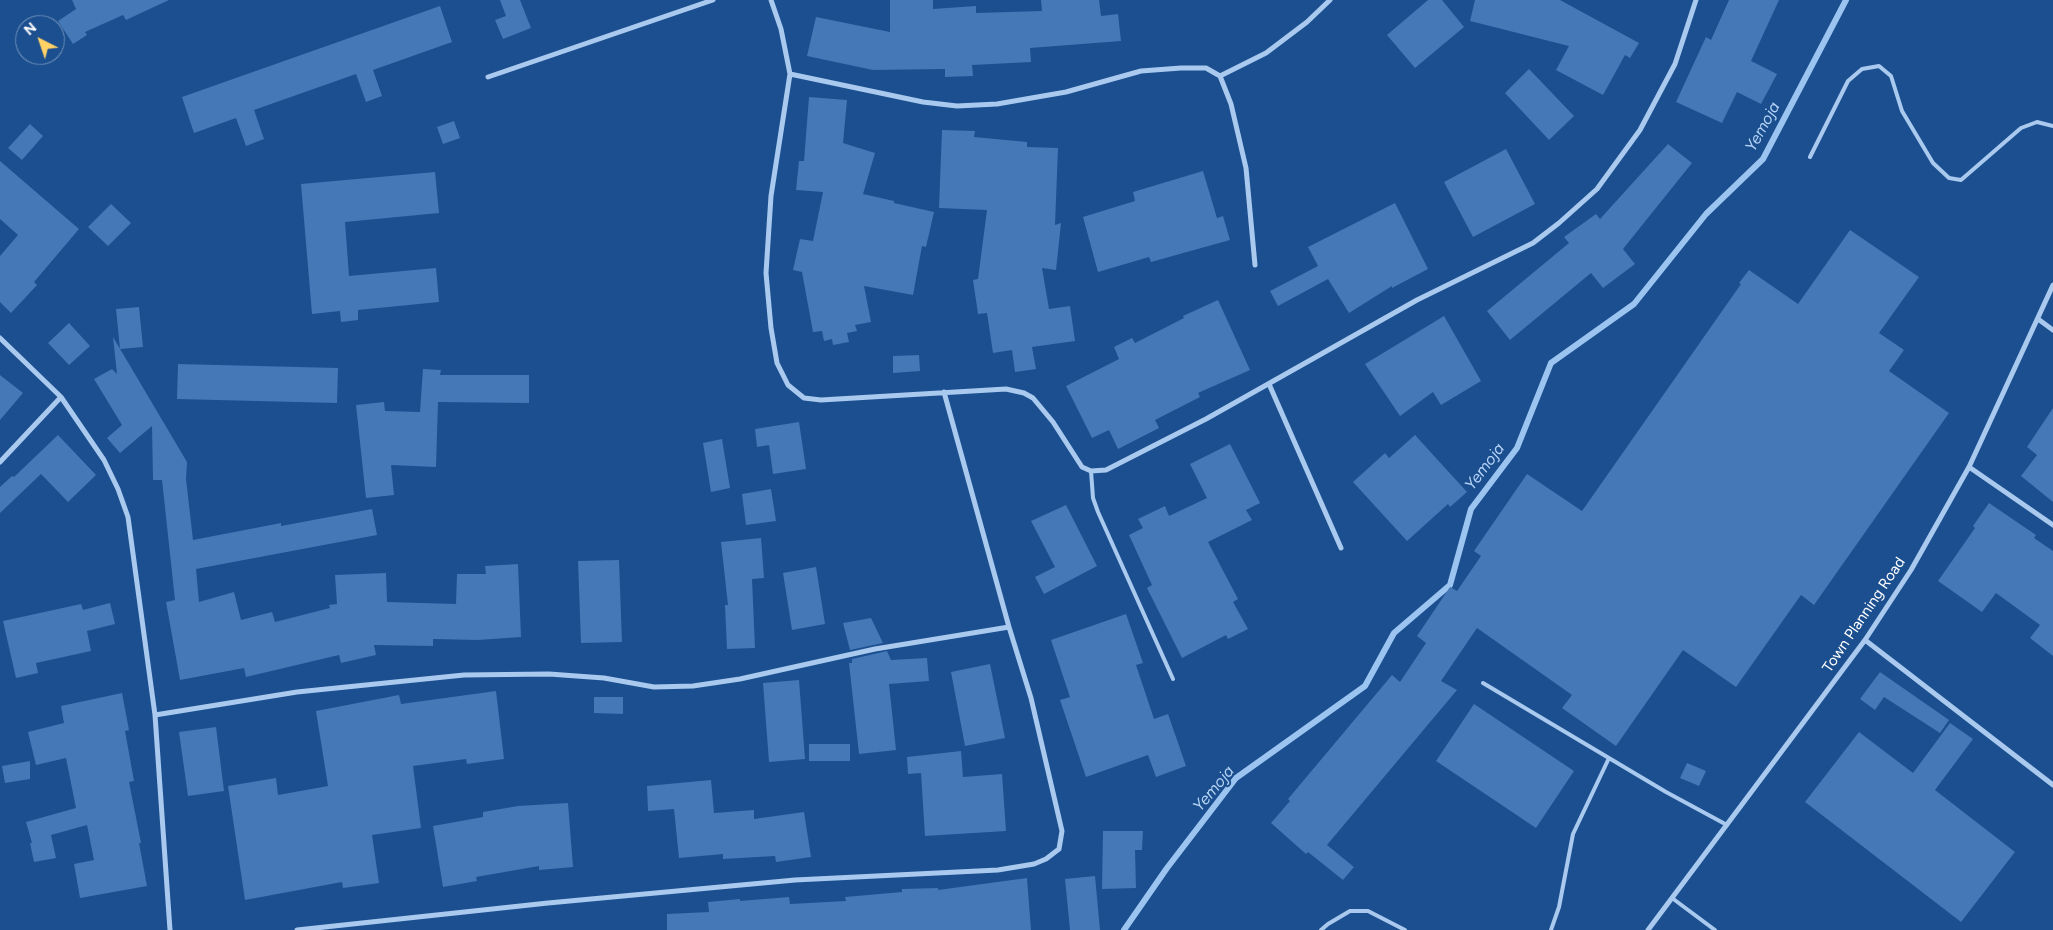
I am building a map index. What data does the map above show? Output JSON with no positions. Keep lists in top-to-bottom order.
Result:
{
  "streets": {
    "street": ["Town Planning Road"]
  },
  "water": ["Yemoja"],
  "north": "top left"
}
